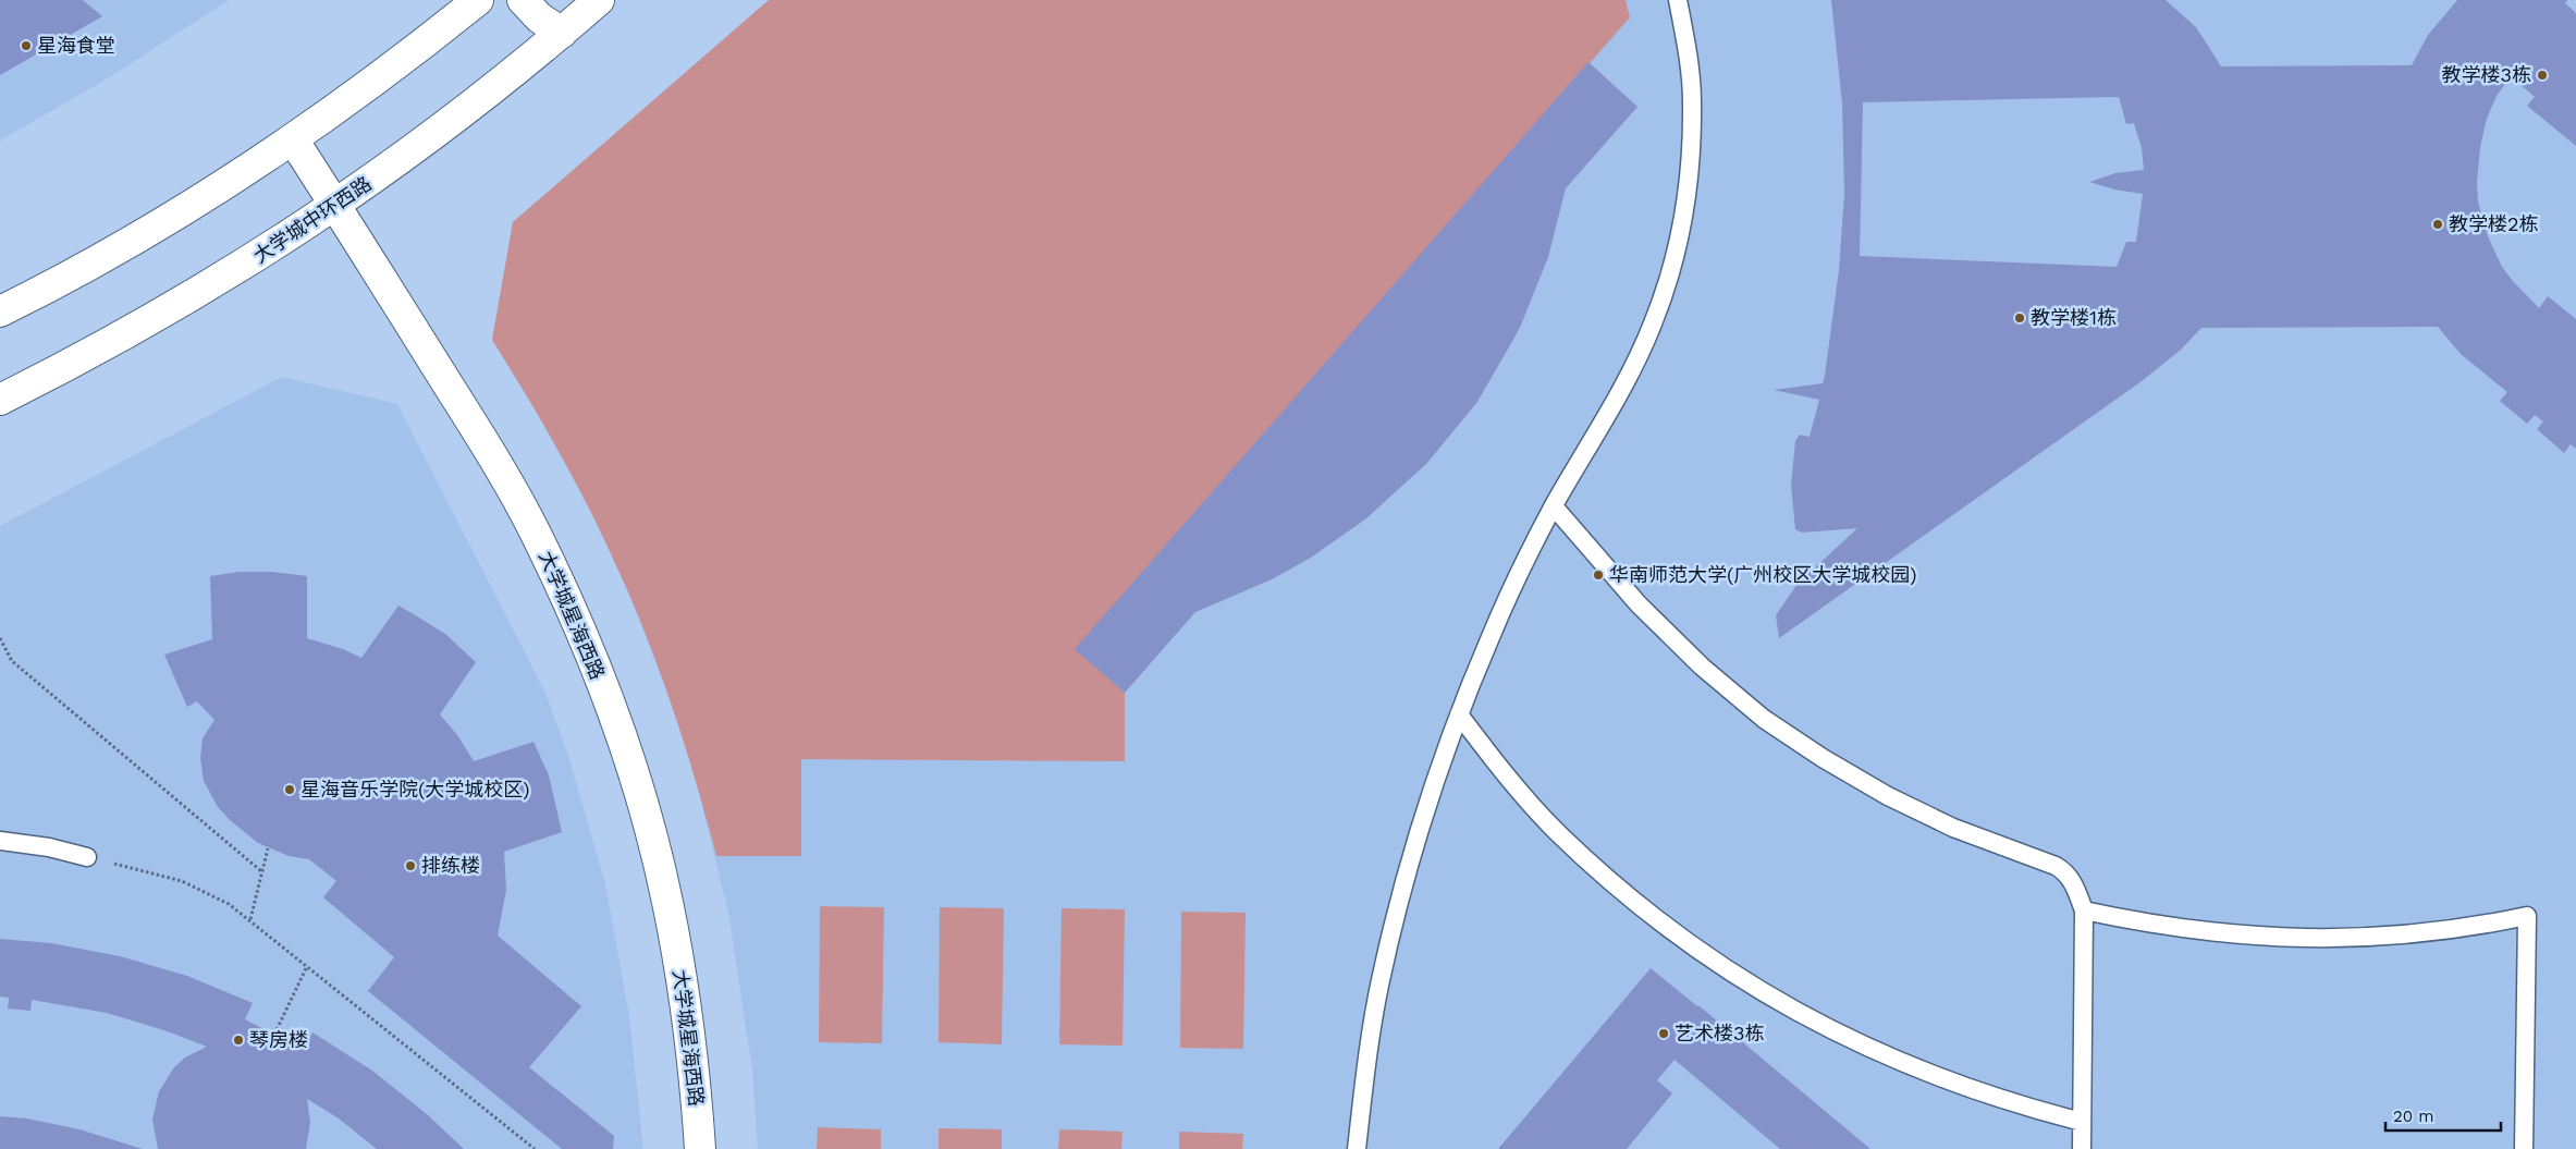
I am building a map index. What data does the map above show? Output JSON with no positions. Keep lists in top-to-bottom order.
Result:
{
  "streets": {
    "main road": ["大学城中环西路", "大学城星海西路"]
  },
  "crossings": [
    ["大学城中环西路", "大学城星海西路"]
  ],
  "places": [
    "星海食堂",
    "教学楼3栋",
    "教学楼2栋",
    "教学楼1栋",
    "华南师范大学(广州校区大学城校园)",
    "星海音乐学院(大学城校区)",
    "排练楼",
    "艺术楼3栋",
    "琴房楼"
  ],
  "scale_bar": "20 m"
}
